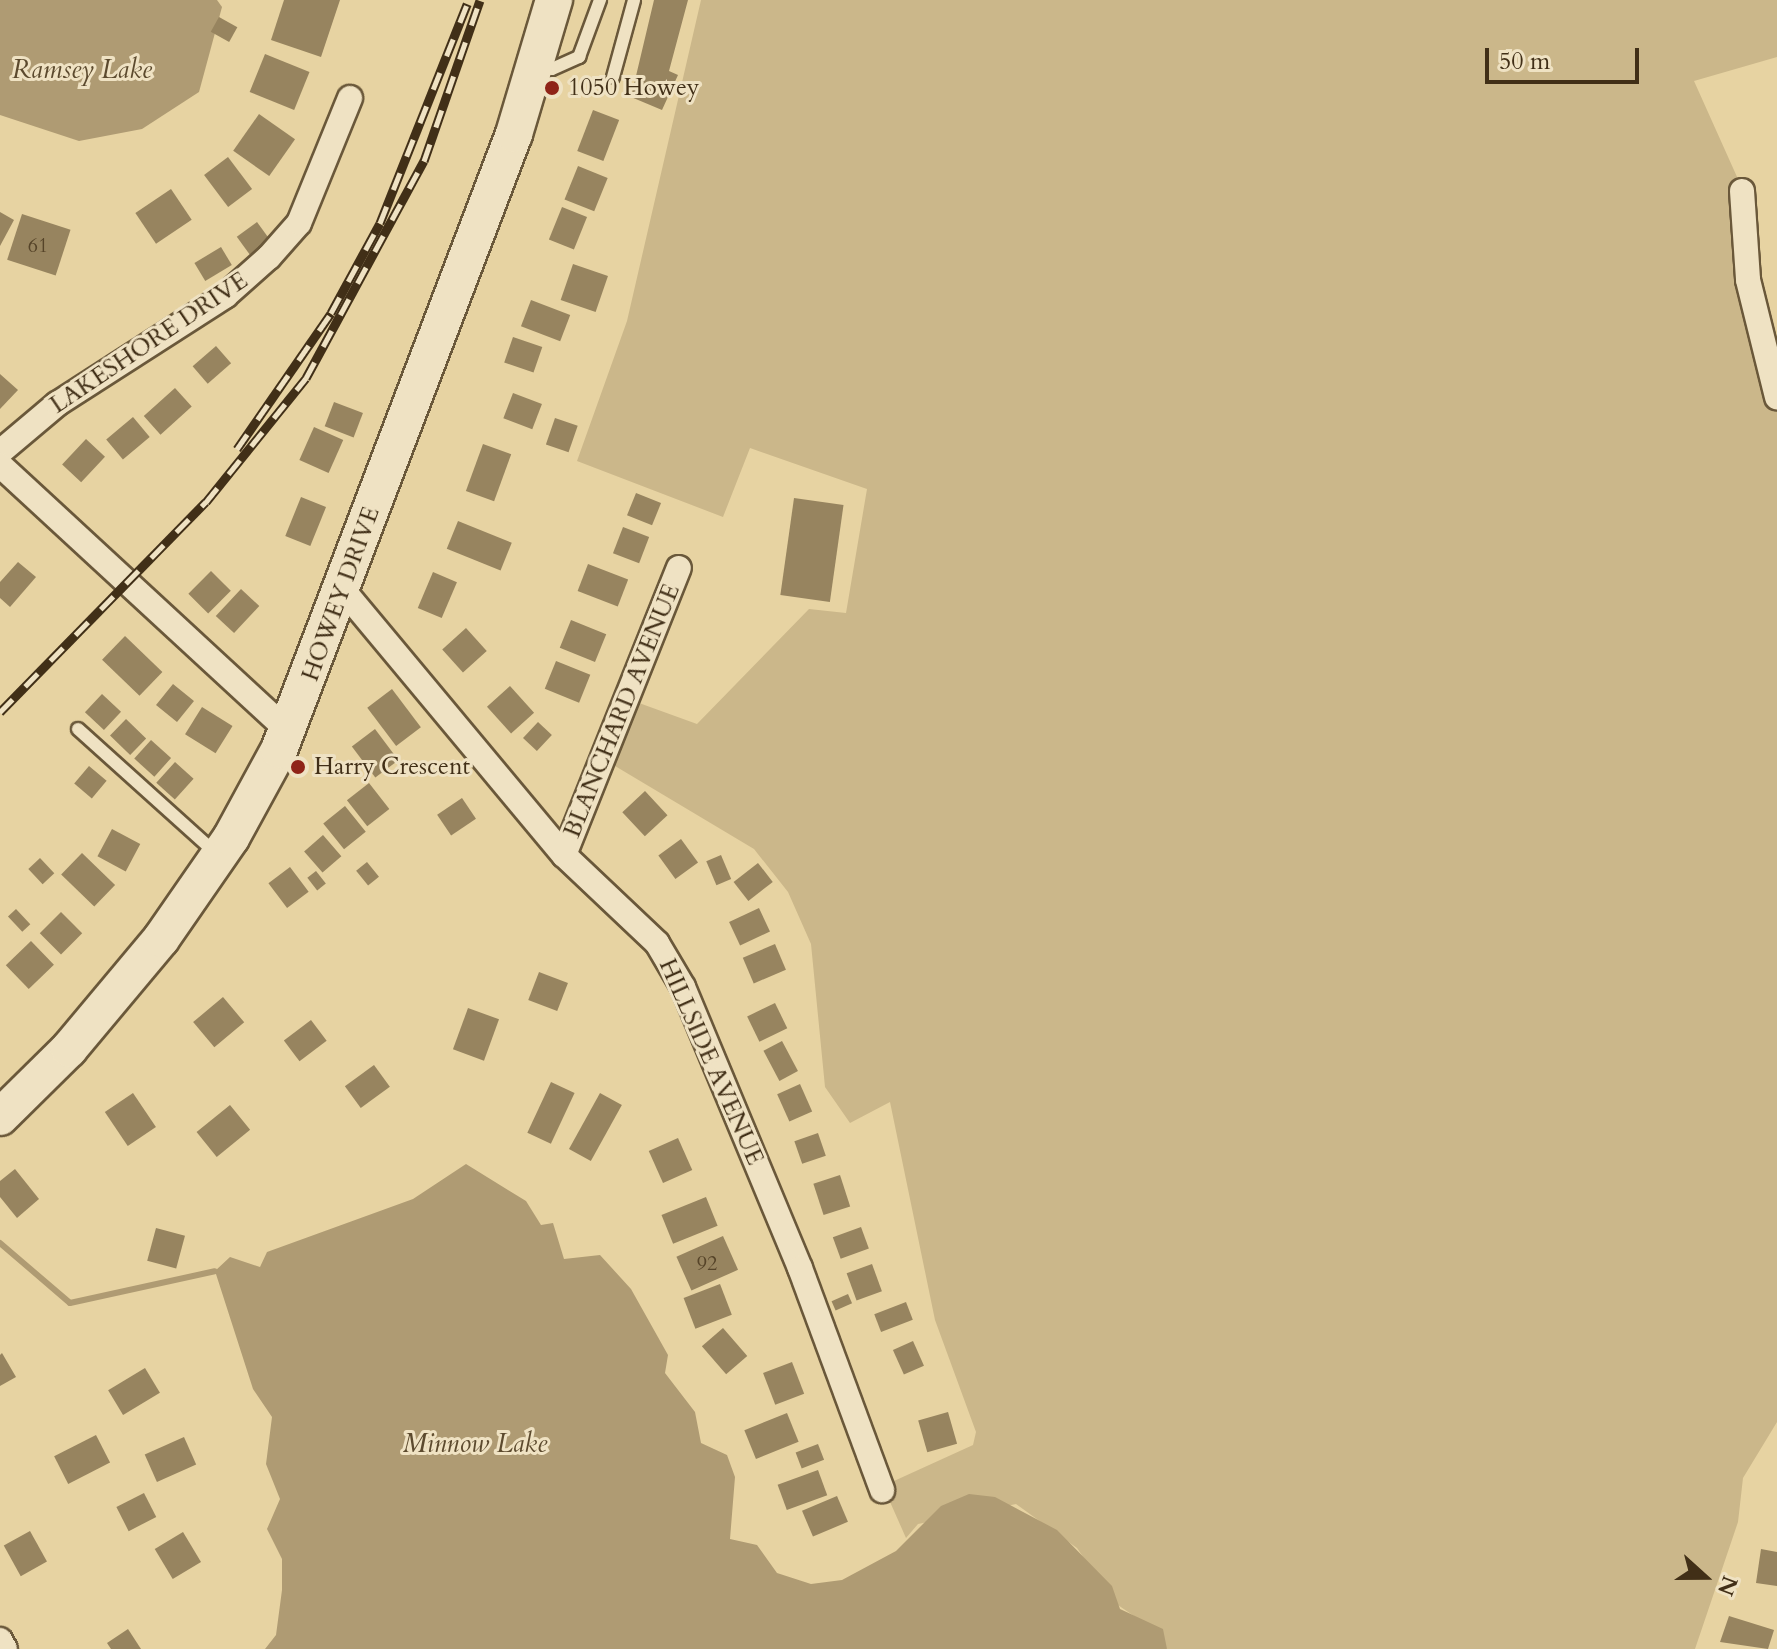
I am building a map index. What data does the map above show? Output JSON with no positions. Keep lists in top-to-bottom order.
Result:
{
  "streets": {
    "main road": ["HOWEY DRIVE"],
    "street": ["LAKESHORE DRIVE", "BLANCHARD AVENUE", "HILLSIDE AVENUE"]
  },
  "crossings": [
    ["HOWEY DRIVE", "HILLSIDE AVENUE"],
    ["BLANCHARD AVENUE", "HILLSIDE AVENUE"]
  ],
  "water": ["Ramsey Lake", "Minnow Lake"],
  "places": ["1050 Howey", "Harry Crescent"],
  "house_numbers": ["61", "92"],
  "scale_bar": "50 m",
  "north": "right"
}
